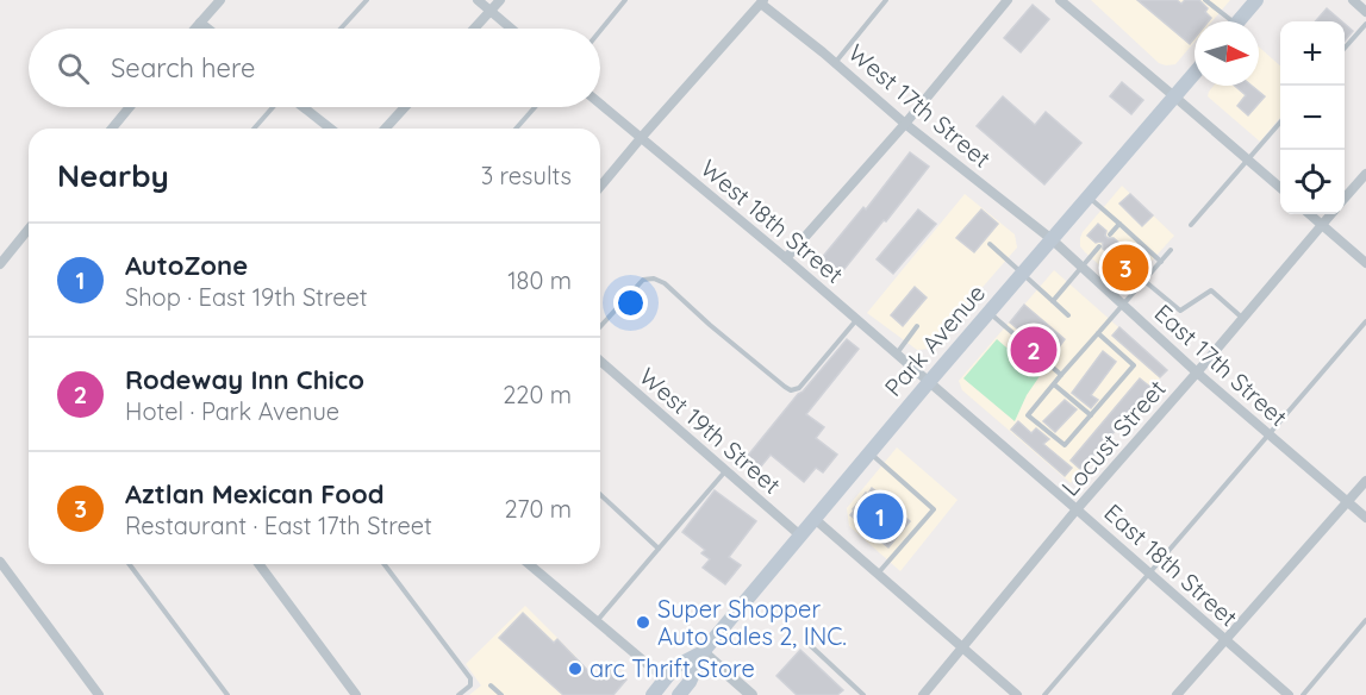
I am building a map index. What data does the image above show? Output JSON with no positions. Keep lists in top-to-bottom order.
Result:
{
  "streets": {
    "main road": ["Park Avenue"],
    "street": [
      "West 17th Street",
      "West 18th Street",
      "East 17th Street",
      "West 19th Street",
      "Locust Street",
      "East 18th Street"
    ]
  },
  "crossings": [
    ["West 17th Street", "Park Avenue"],
    ["West 17th Street", "East 17th Street"],
    ["West 18th Street", "Park Avenue"],
    ["West 18th Street", "East 18th Street"],
    ["Park Avenue", "East 17th Street"],
    ["Park Avenue", "West 19th Street"],
    ["Park Avenue", "East 18th Street"],
    ["East 17th Street", "Locust Street"],
    ["Locust Street", "East 18th Street"]
  ],
  "places": ["Super Shopper Auto Sales 2, INC.", "arc Thrift Store"],
  "north": "right",
  "page": {
    "map_buttons": ["+", "−"],
    "search": "Search here",
    "heading": ["Nearby", "3 results"],
    "list": [
      {
        "mark": "1",
        "name": "AutoZone",
        "note": "Shop · East 19th Street",
        "value": "180 m"
      },
      {
        "mark": "2",
        "name": "Rodeway Inn Chico",
        "note": "Hotel · Park Avenue",
        "value": "220 m"
      },
      {
        "mark": "3",
        "name": "Aztlan Mexican Food",
        "note": "Restaurant · East 17th Street",
        "value": "270 m"
      }
    ],
    "pins": ["3", "2", "1"]
  }
}
